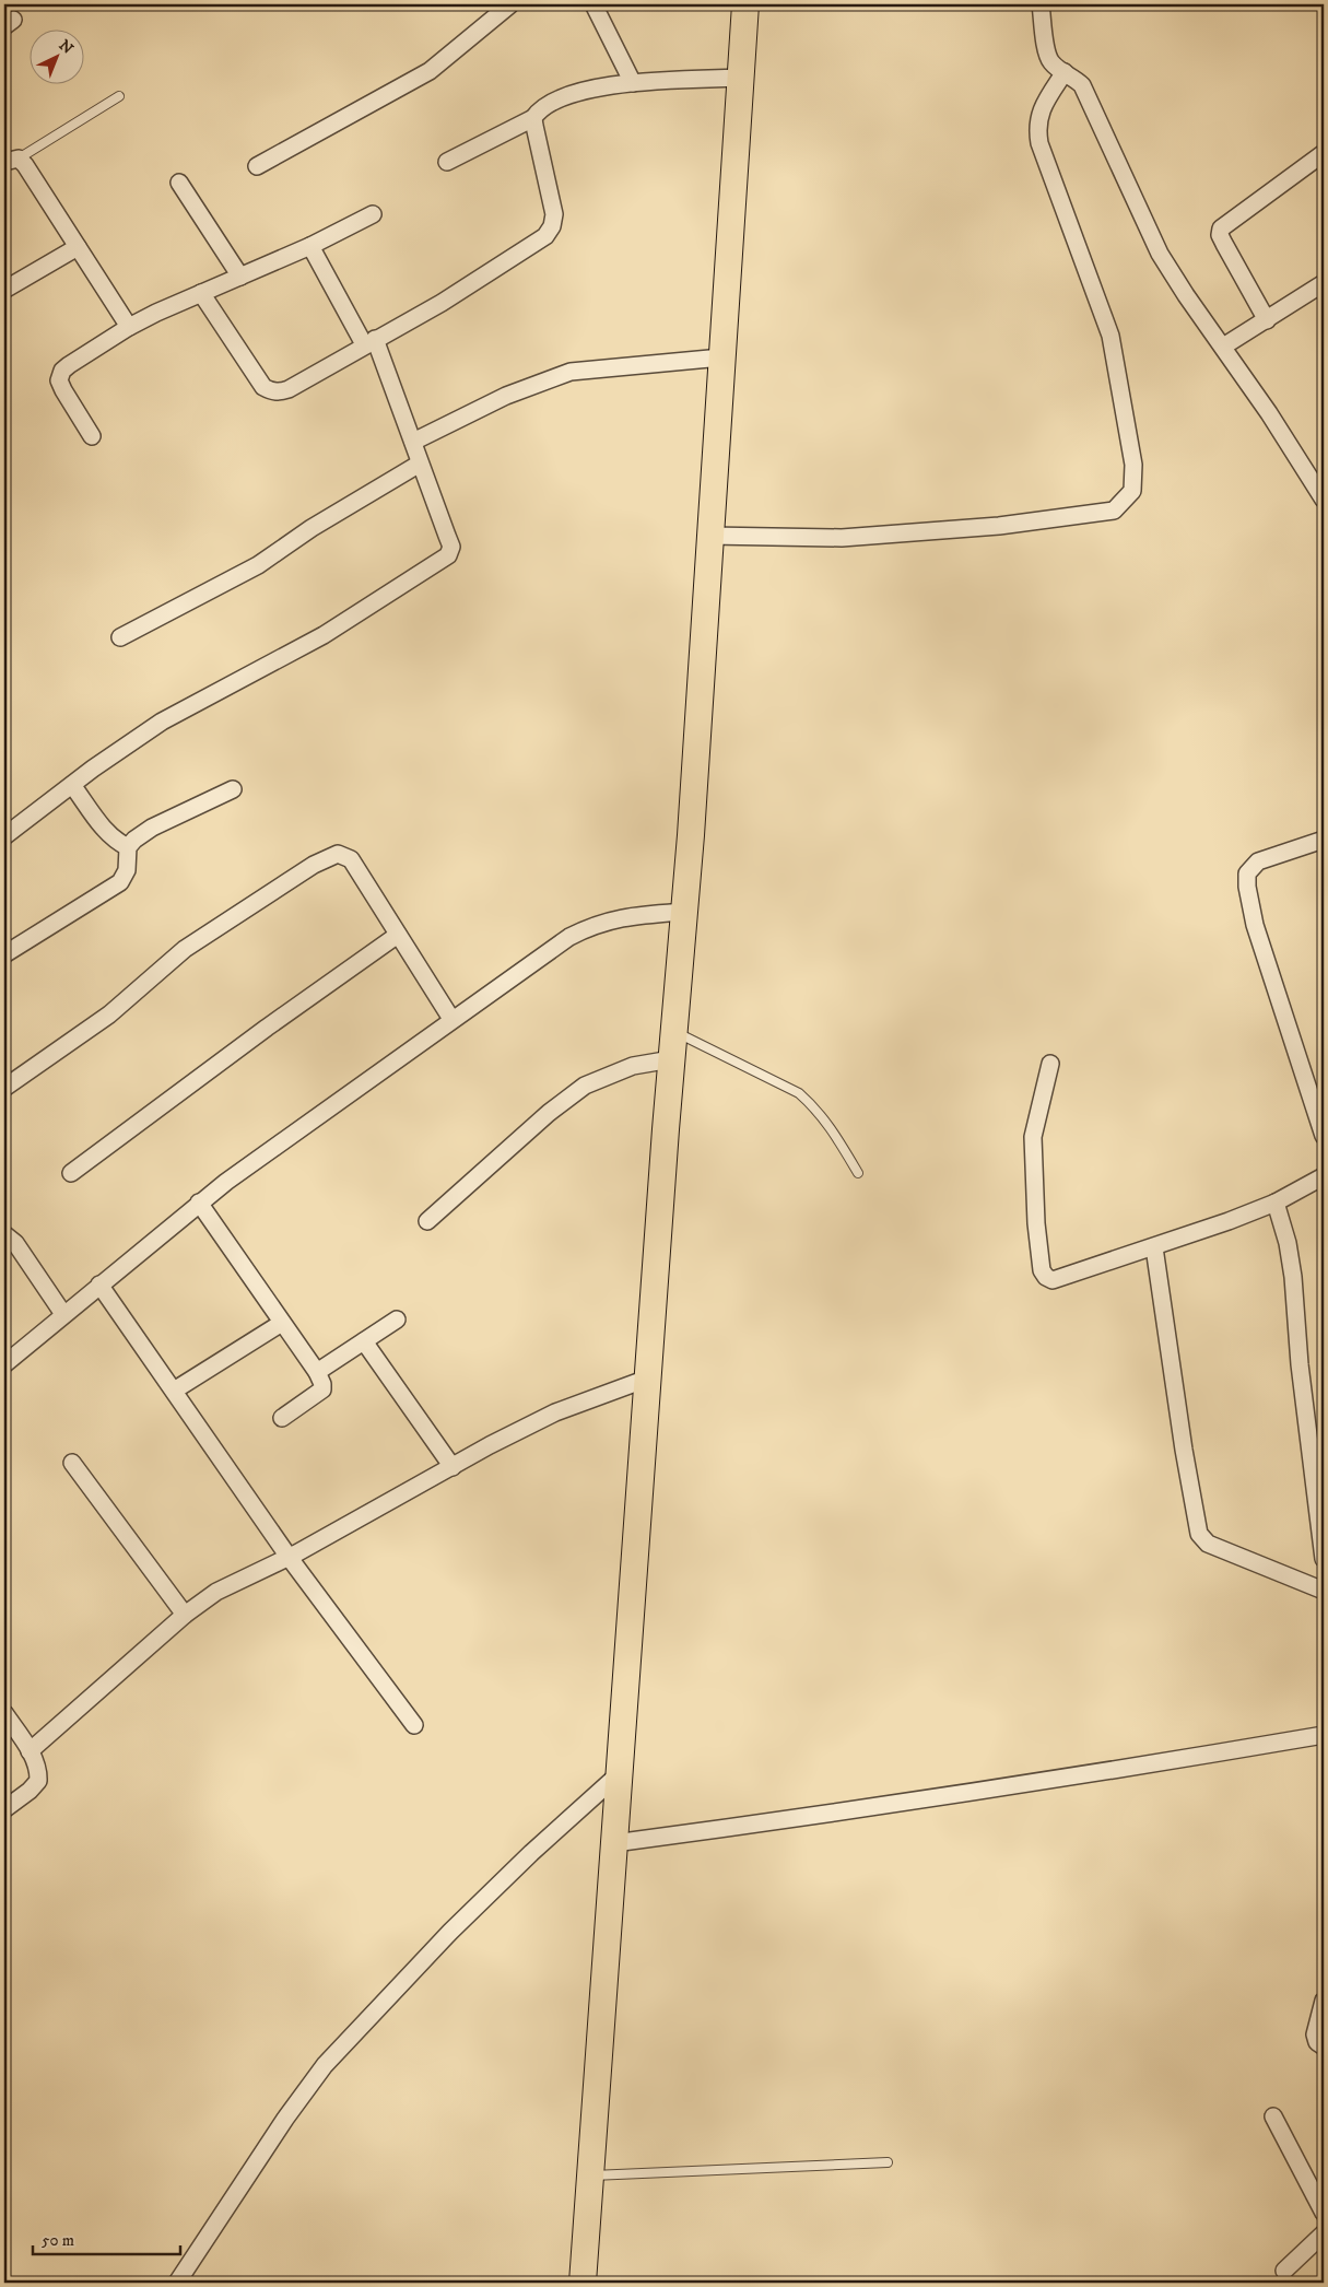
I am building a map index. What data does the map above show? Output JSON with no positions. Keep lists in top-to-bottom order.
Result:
{
  "scale_bar": "50 m",
  "north": "top right"
}
